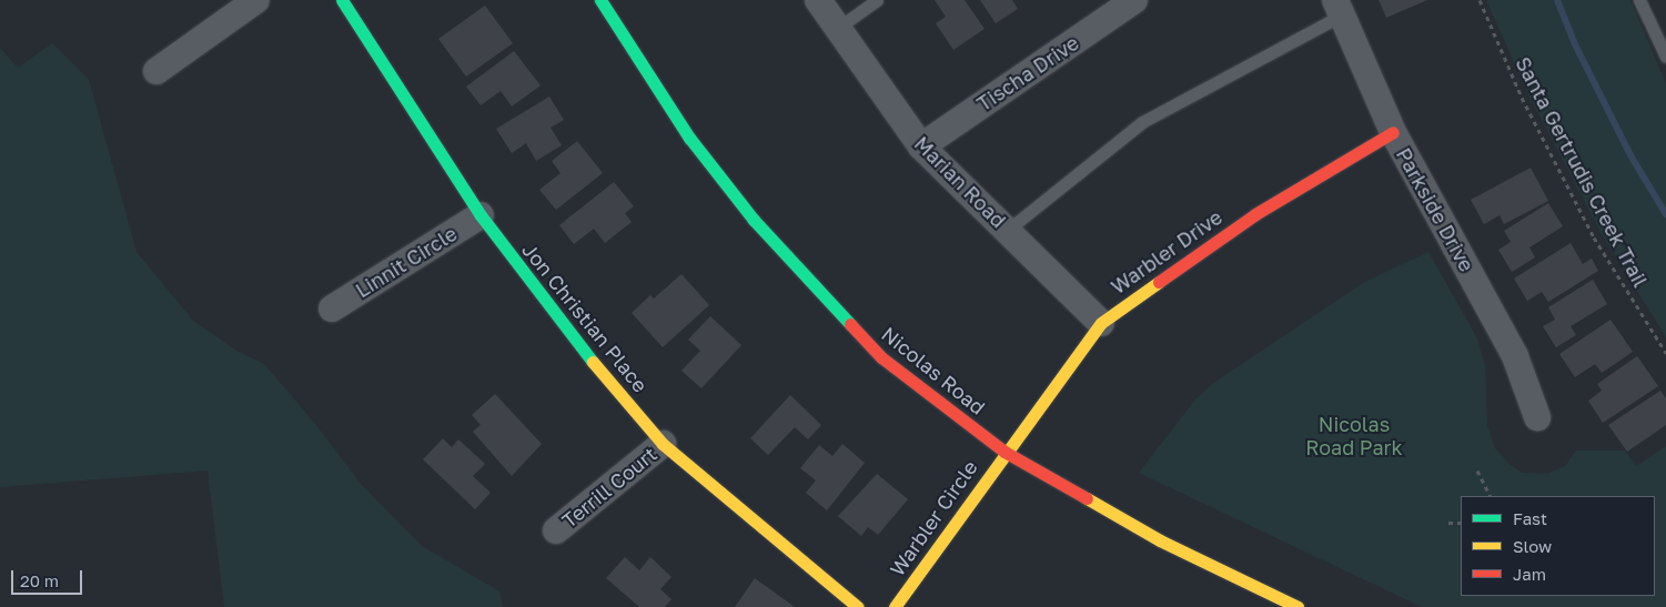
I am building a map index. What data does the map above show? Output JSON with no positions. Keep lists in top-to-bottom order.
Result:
{
  "streets": {
    "street": [
      "Tischa Drive",
      "Marian Road",
      "Parkside Drive",
      "Warbler Drive",
      "Linnit Circle",
      "Jon Christian Place",
      "Nicolas Road",
      "Terrill Court",
      "Warbler Circle"
    ],
    "path": ["Santa Gertrudis Creek Trail"]
  },
  "crossings": [
    ["Tischa Drive", "Marian Road"],
    ["Marian Road", "Warbler Drive"],
    ["Parkside Drive", "Warbler Drive"],
    ["Warbler Drive", "Nicolas Road"],
    ["Warbler Drive", "Warbler Circle"],
    ["Linnit Circle", "Jon Christian Place"],
    ["Jon Christian Place", "Terrill Court"],
    ["Nicolas Road", "Warbler Circle"]
  ],
  "parks": ["Nicolas Road Park"],
  "legend": ["Fast", "Slow", "Jam"],
  "scale_bar": "20 m"
}
